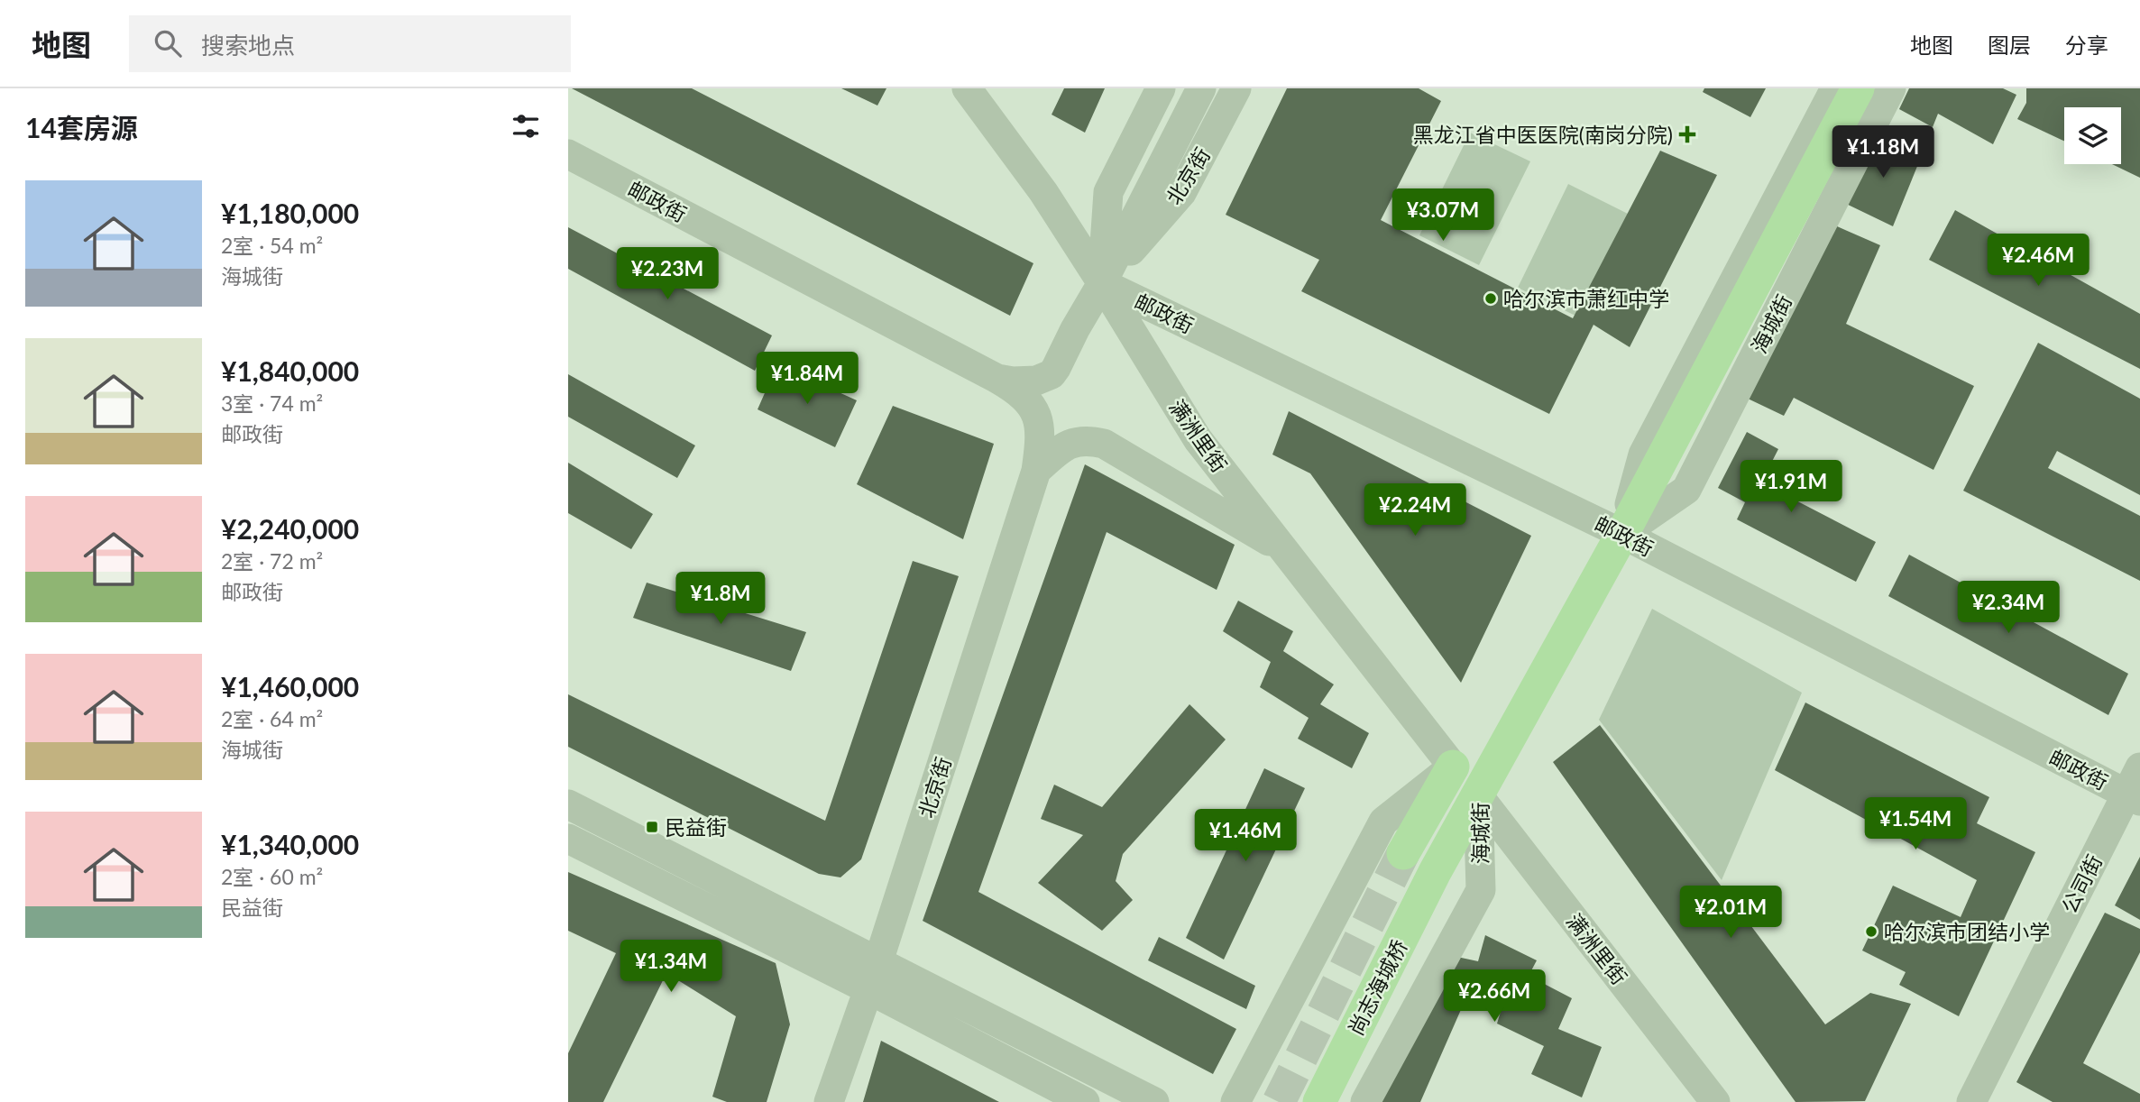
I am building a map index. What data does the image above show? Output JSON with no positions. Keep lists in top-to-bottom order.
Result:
{
  "streets": {
    "main road": [
      "北京街",
      "邮政街",
      "海城街",
      "满洲里街",
      "公司街",
      "尚志海城桥"
    ]
  },
  "crossings": [
    ["北京街", "邮政街"],
    ["北京街", "满洲里街"],
    ["邮政街", "海城街"],
    ["邮政街", "满洲里街"],
    ["邮政街", "公司街"],
    ["海城街", "满洲里街"],
    ["海城街", "尚志海城桥"],
    ["满洲里街", "尚志海城桥"]
  ],
  "places": {
    "health": ["黑龙江省中医医院(南岗分院)"],
    "other": ["哈尔滨市萧红中学", "哈尔滨市团结小学"],
    "transit": ["民益街"]
  },
  "page": {
    "header": "地图",
    "search": "搜索地点",
    "nav": ["地图", "图层", "分享"],
    "heading": "14套房源",
    "price": [
      "¥1.18M",
      "¥3.07M",
      "¥2.46M",
      "¥2.23M",
      "¥1.84M",
      "¥1.91M",
      "¥2.24M",
      "¥1.8M",
      "¥2.34M",
      "¥1.54M",
      "¥1.46M",
      "¥2.01M",
      "¥1.34M",
      "¥2.66M"
    ],
    "list": [
      {
        "name": "¥1,180,000",
        "note": "2室 · 54 m² · 海城街"
      },
      {
        "name": "¥1,840,000",
        "note": "3室 · 74 m² · 邮政街"
      },
      {
        "name": "¥2,240,000",
        "note": "2室 · 72 m² · 邮政街"
      },
      {
        "name": "¥1,460,000",
        "note": "2室 · 64 m² · 海城街"
      },
      {
        "name": "¥1,340,000",
        "note": "2室 · 60 m² · 民益街"
      }
    ]
  }
}
